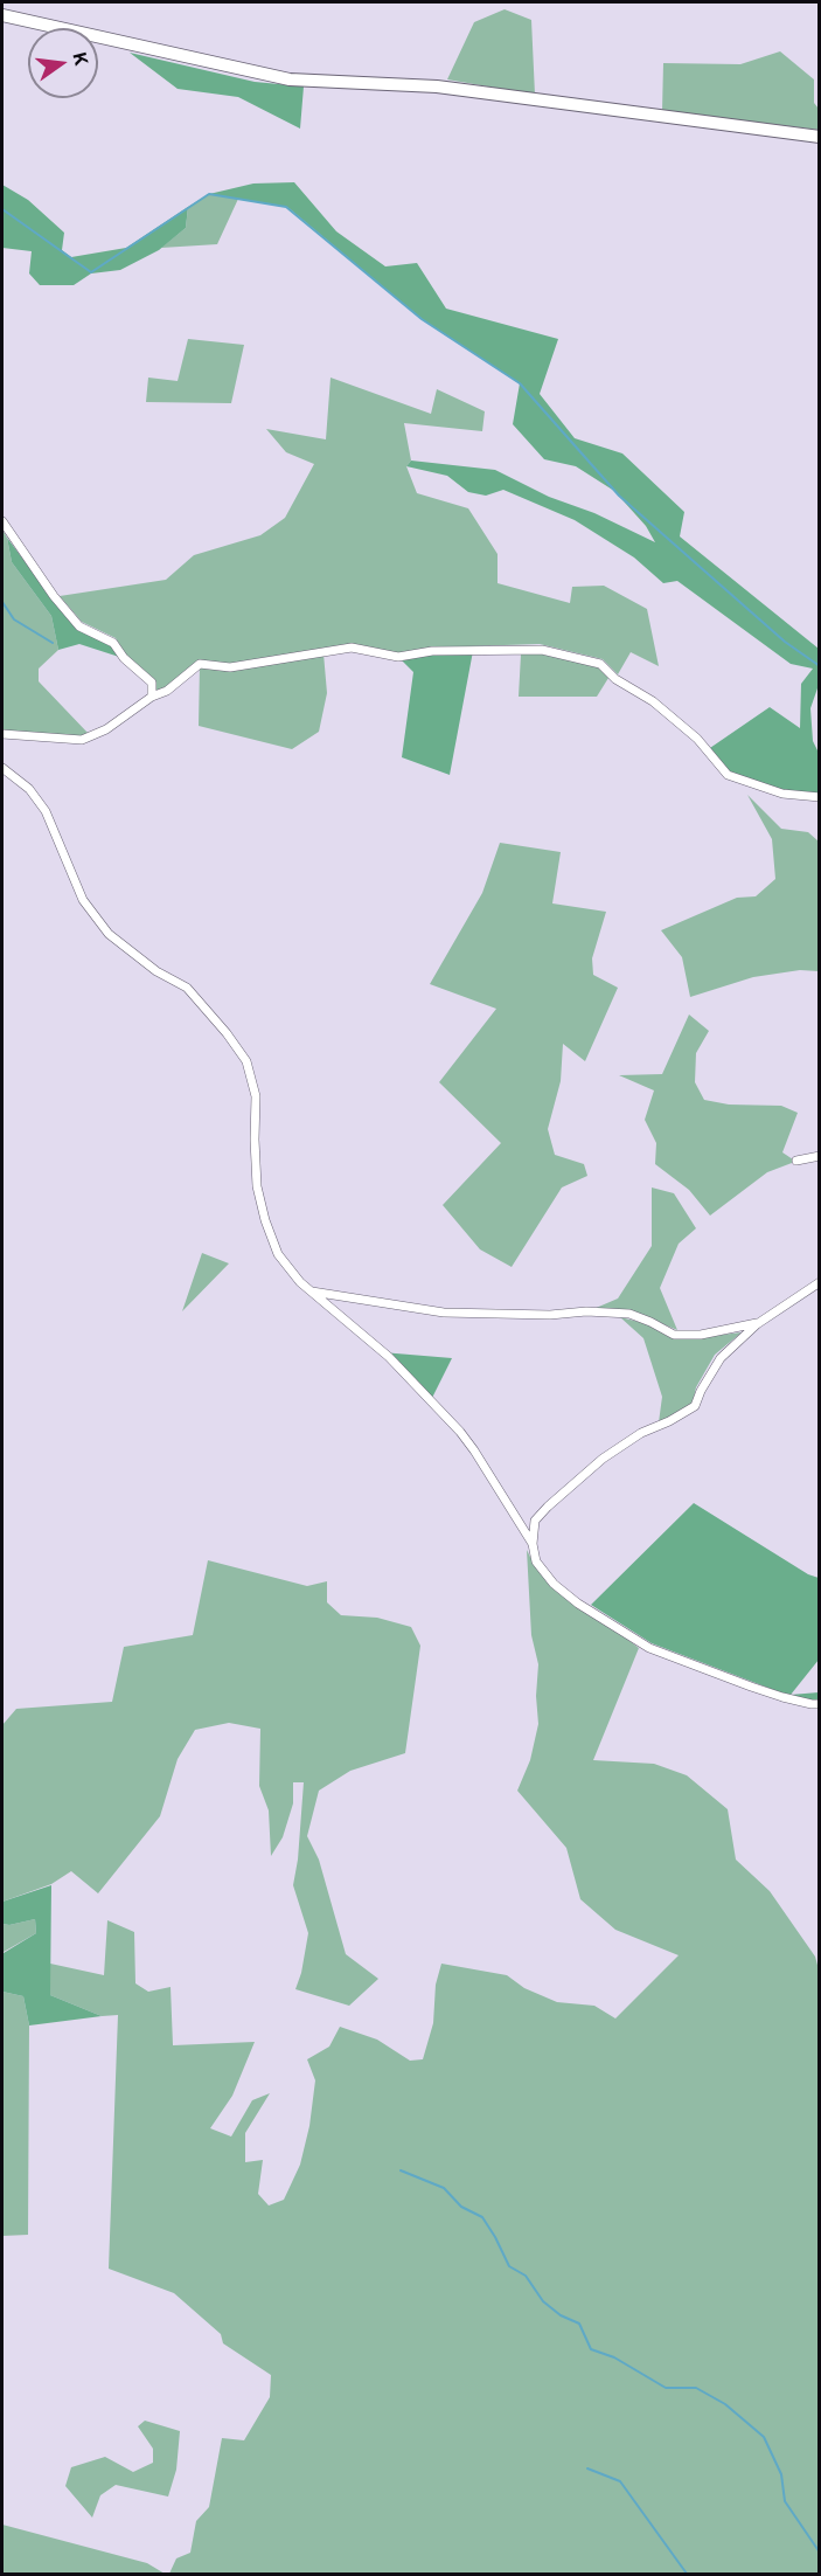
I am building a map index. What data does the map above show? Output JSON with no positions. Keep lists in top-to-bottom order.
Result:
{
  "north": "right"
}
